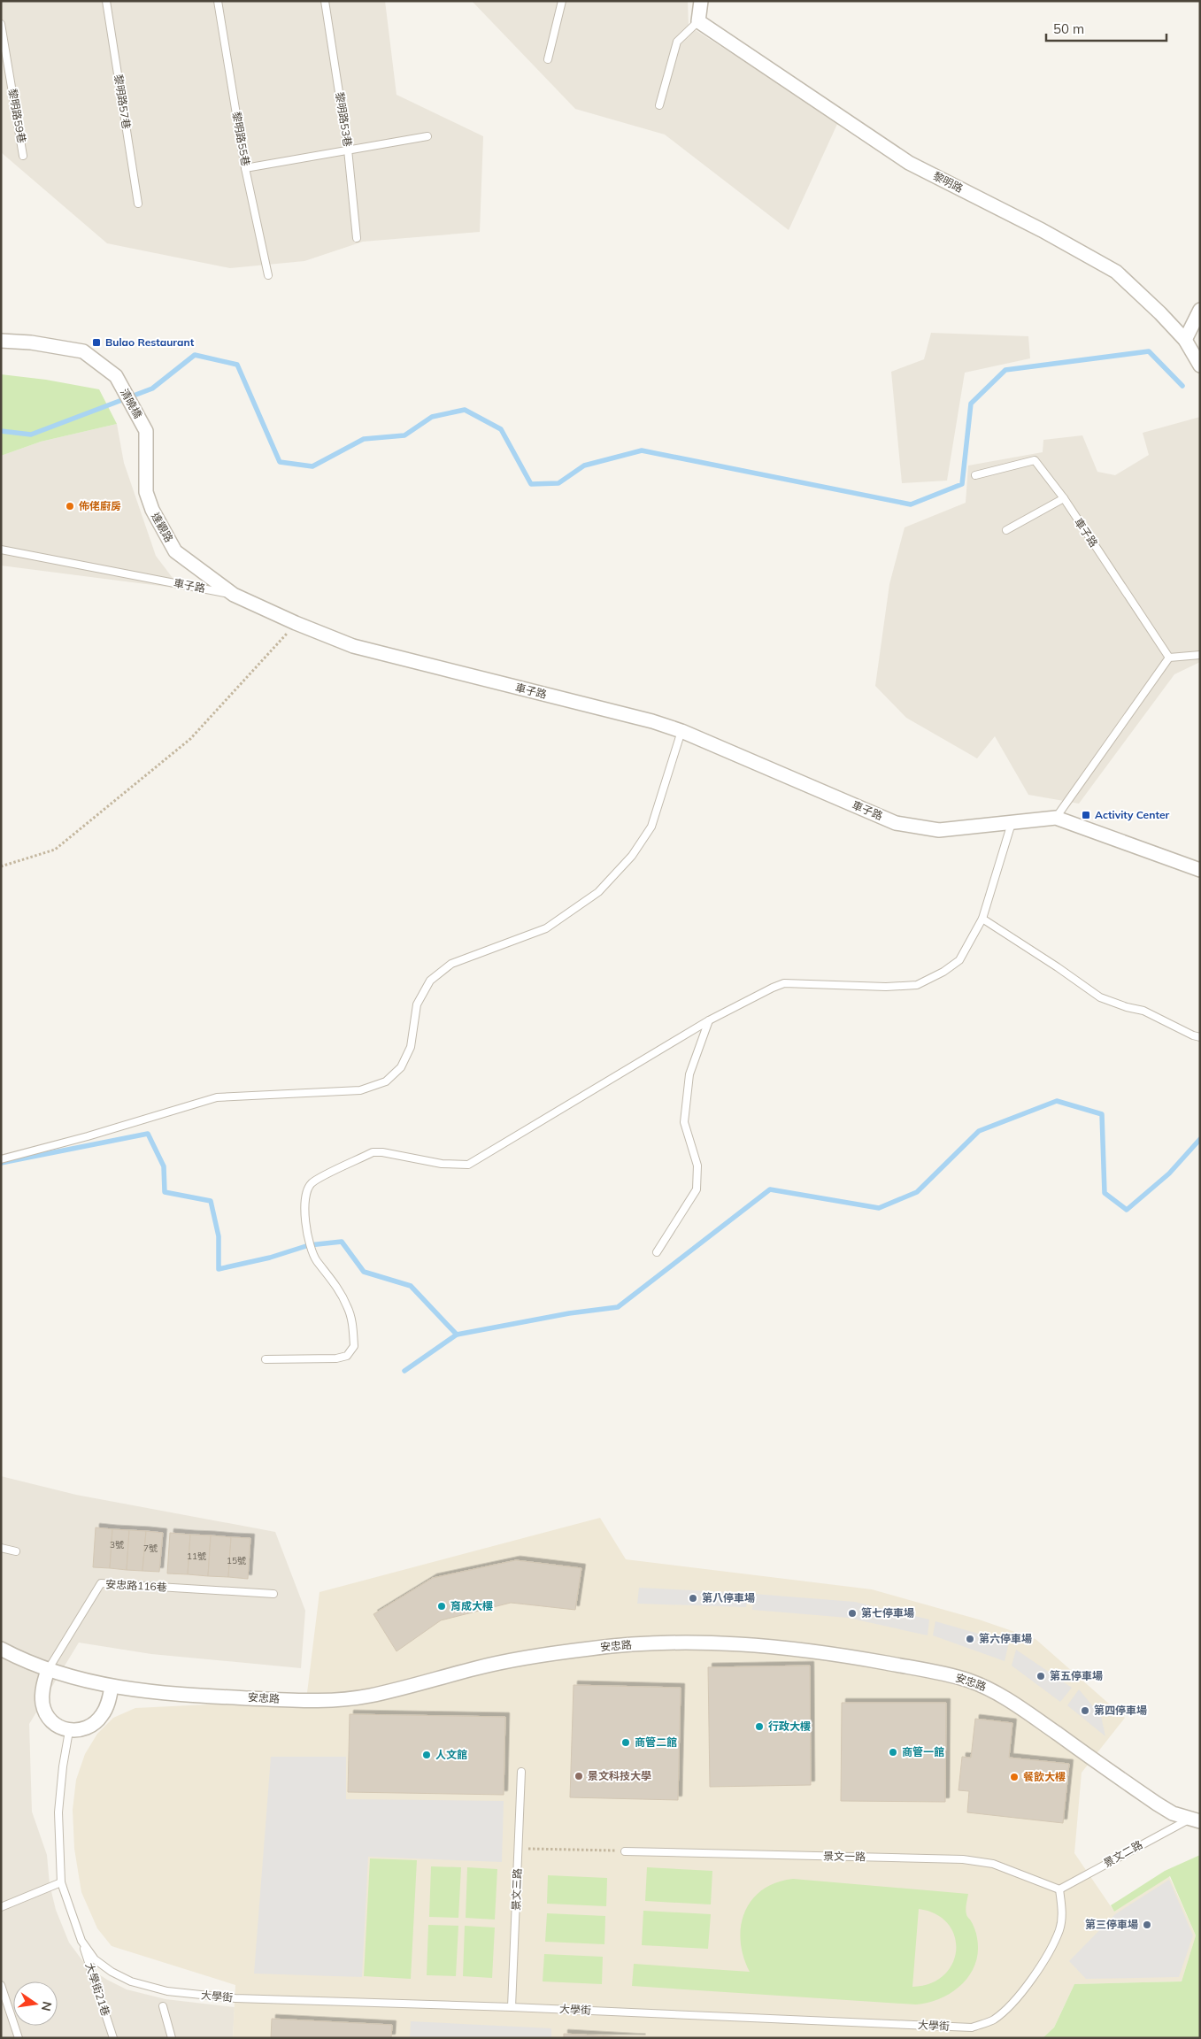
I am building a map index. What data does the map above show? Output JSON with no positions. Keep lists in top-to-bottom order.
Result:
{
  "streets": {
    "street": [
      "黎明路",
      "清曉橋",
      "達觀路",
      "車子路",
      "安忠路"
    ],
    "lane": [
      "黎明路57巷",
      "黎明路59巷",
      "黎明路53巷",
      "黎明路55巷",
      "安忠路116巷",
      "景文二路",
      "景文一路",
      "景文三路",
      "大學街21巷",
      "大學街"
    ]
  },
  "crossings": [
    ["清曉橋", "達觀路"],
    ["達觀路", "車子路"],
    ["安忠路116巷", "安忠路"],
    ["安忠路", "景文二路"],
    ["景文二路", "景文一路"],
    ["景文二路", "大學街"],
    ["景文一路", "大學街"],
    ["景文三路", "大學街"],
    ["大學街21巷", "大學街"]
  ],
  "places": {
    "transit": ["Bulao Restaurant", "Activity Center"],
    "other": [
      "佈佬廚房",
      "第八停車場",
      "育成大樓",
      "第七停車場",
      "第六停車場",
      "第五停車場",
      "第四停車場",
      "行政大樓",
      "商管二館",
      "商管一館",
      "人文館",
      "景文科技大學",
      "餐飲大樓",
      "第三停車場"
    ]
  },
  "house_numbers": [
    "3號",
    "7號",
    "11號",
    "15號"
  ],
  "scale_bar": "50 m",
  "north": "right"
}
